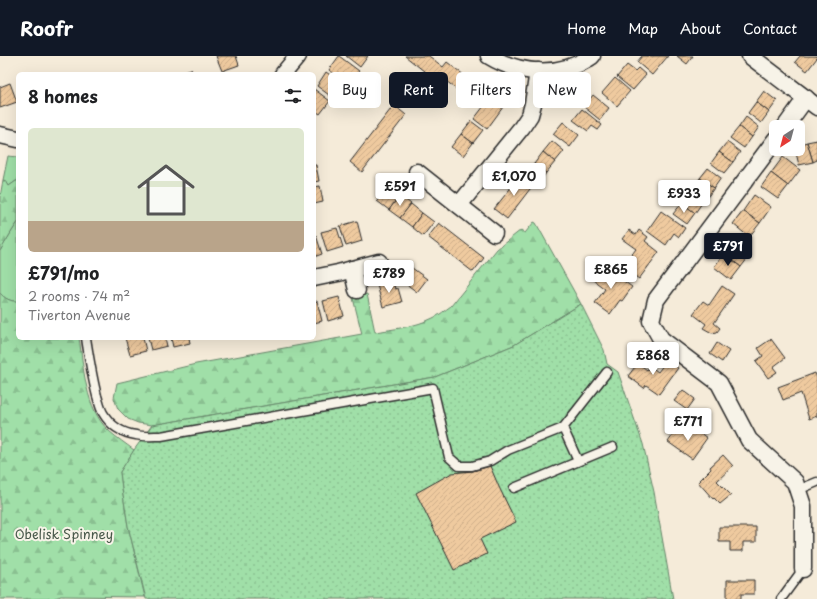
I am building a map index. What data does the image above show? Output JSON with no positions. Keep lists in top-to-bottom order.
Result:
{
  "parks": ["Obelisk Spinney"],
  "north": "bottom left",
  "page": {
    "header": "Roofr",
    "nav": [
      "Home",
      "Map",
      "About",
      "Contact"
    ],
    "chip": [
      "Buy",
      "Rent",
      "Filters",
      "New"
    ],
    "heading": "8 homes",
    "list": [
      {
        "name": "£791/mo",
        "note": "2 rooms · 74 m² · Tiverton Avenue"
      }
    ],
    "price": [
      "£1,070",
      "£591",
      "£933",
      "£791",
      "£865",
      "£789",
      "£868",
      "£771"
    ]
  }
}
